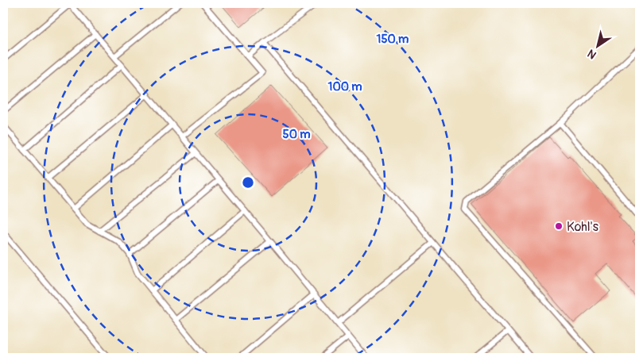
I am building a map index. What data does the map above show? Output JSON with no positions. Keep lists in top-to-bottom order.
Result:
{
  "places": ["Kohl's"],
  "north": "bottom left",
  "rings": ["150 m", "100 m", "50 m"]
}
